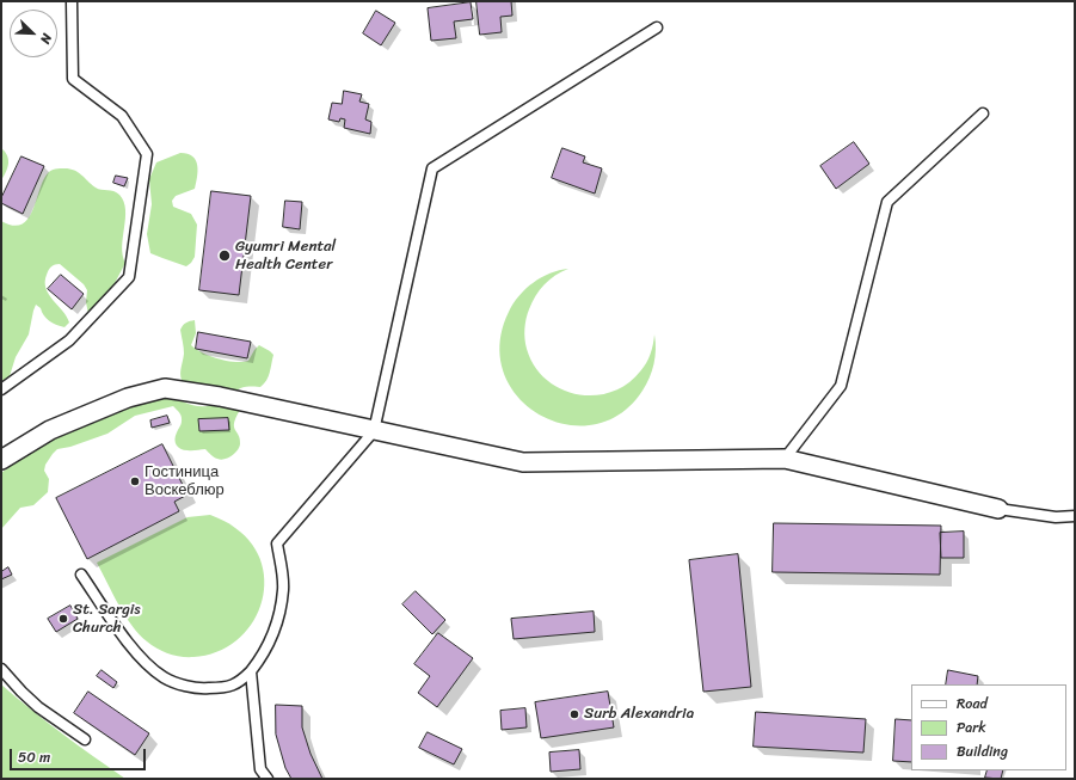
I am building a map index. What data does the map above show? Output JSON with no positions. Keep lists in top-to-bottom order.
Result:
{
  "places": [
    "Gyumri Mental Health Center",
    "Гостиница Воскеблюр",
    "St. Sargis Church",
    "Surb Alexandria"
  ],
  "legend": ["Road", "Park", "Building"],
  "scale_bar": "50 m",
  "north": "bottom right"
}
